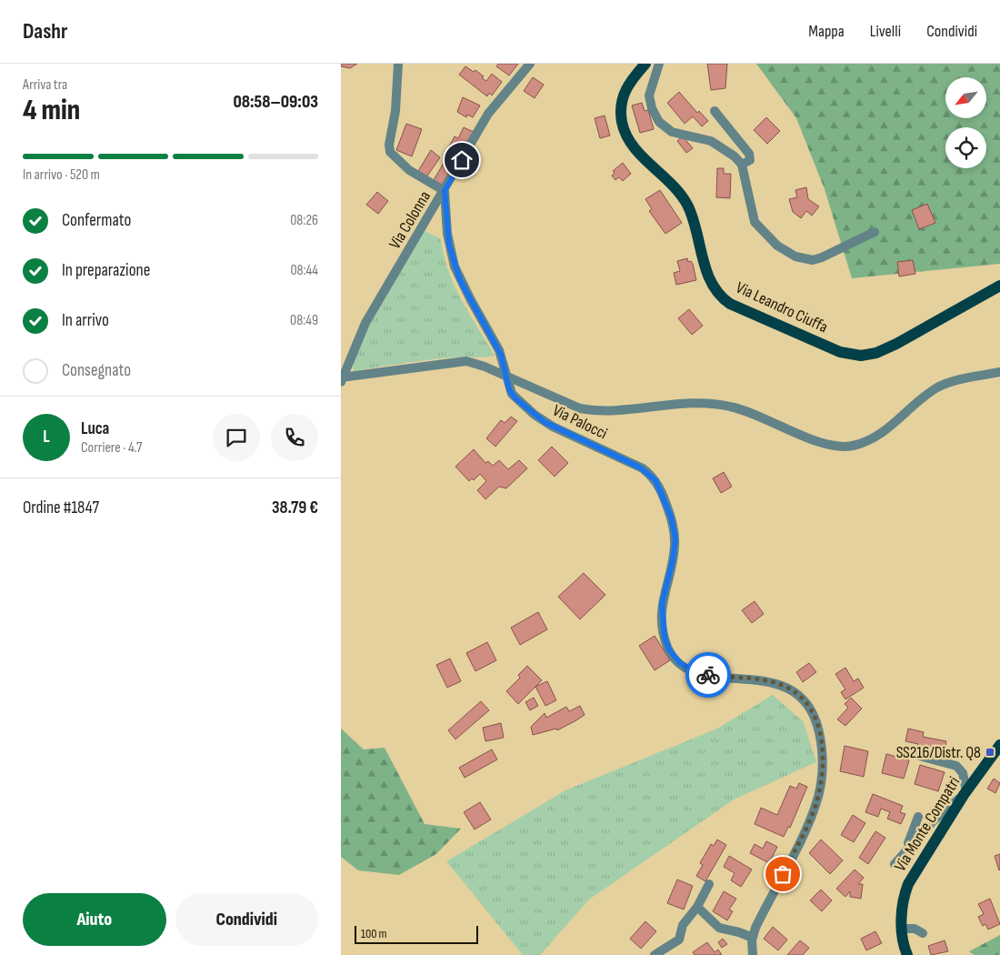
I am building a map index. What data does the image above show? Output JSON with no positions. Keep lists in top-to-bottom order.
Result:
{
  "streets": {
    "main road": ["Via Leandro Ciuffa", "Via Monte Compatri"],
    "street": ["Via Colonna", "Via Palocci"]
  },
  "crossings": [
    ["Via Colonna", "Via Palocci"]
  ],
  "places": {
    "transit": ["SS216/Distr. Q8"]
  },
  "scale_bar": "100 m",
  "north": "bottom left",
  "page": {
    "header": "Dashr",
    "nav": ["Mappa", "Livelli", "Condividi"],
    "heading": ["4 min", "Arriva tra", "08:58–09:03"],
    "panel": [
      "Luca",
      "Corriere · 4.7",
      "Ordine #1847",
      "38.79 €"
    ],
    "bar": "In arrivo · 520 m",
    "list": [
      ["Confermato", "08:26"],
      ["In preparazione", "08:44"],
      ["In arrivo", "08:49"],
      "Consegnato"
    ],
    "round": "L",
    "buttons": ["Aiuto", "Condividi"],
    "scale": "100 m"
  }
}
